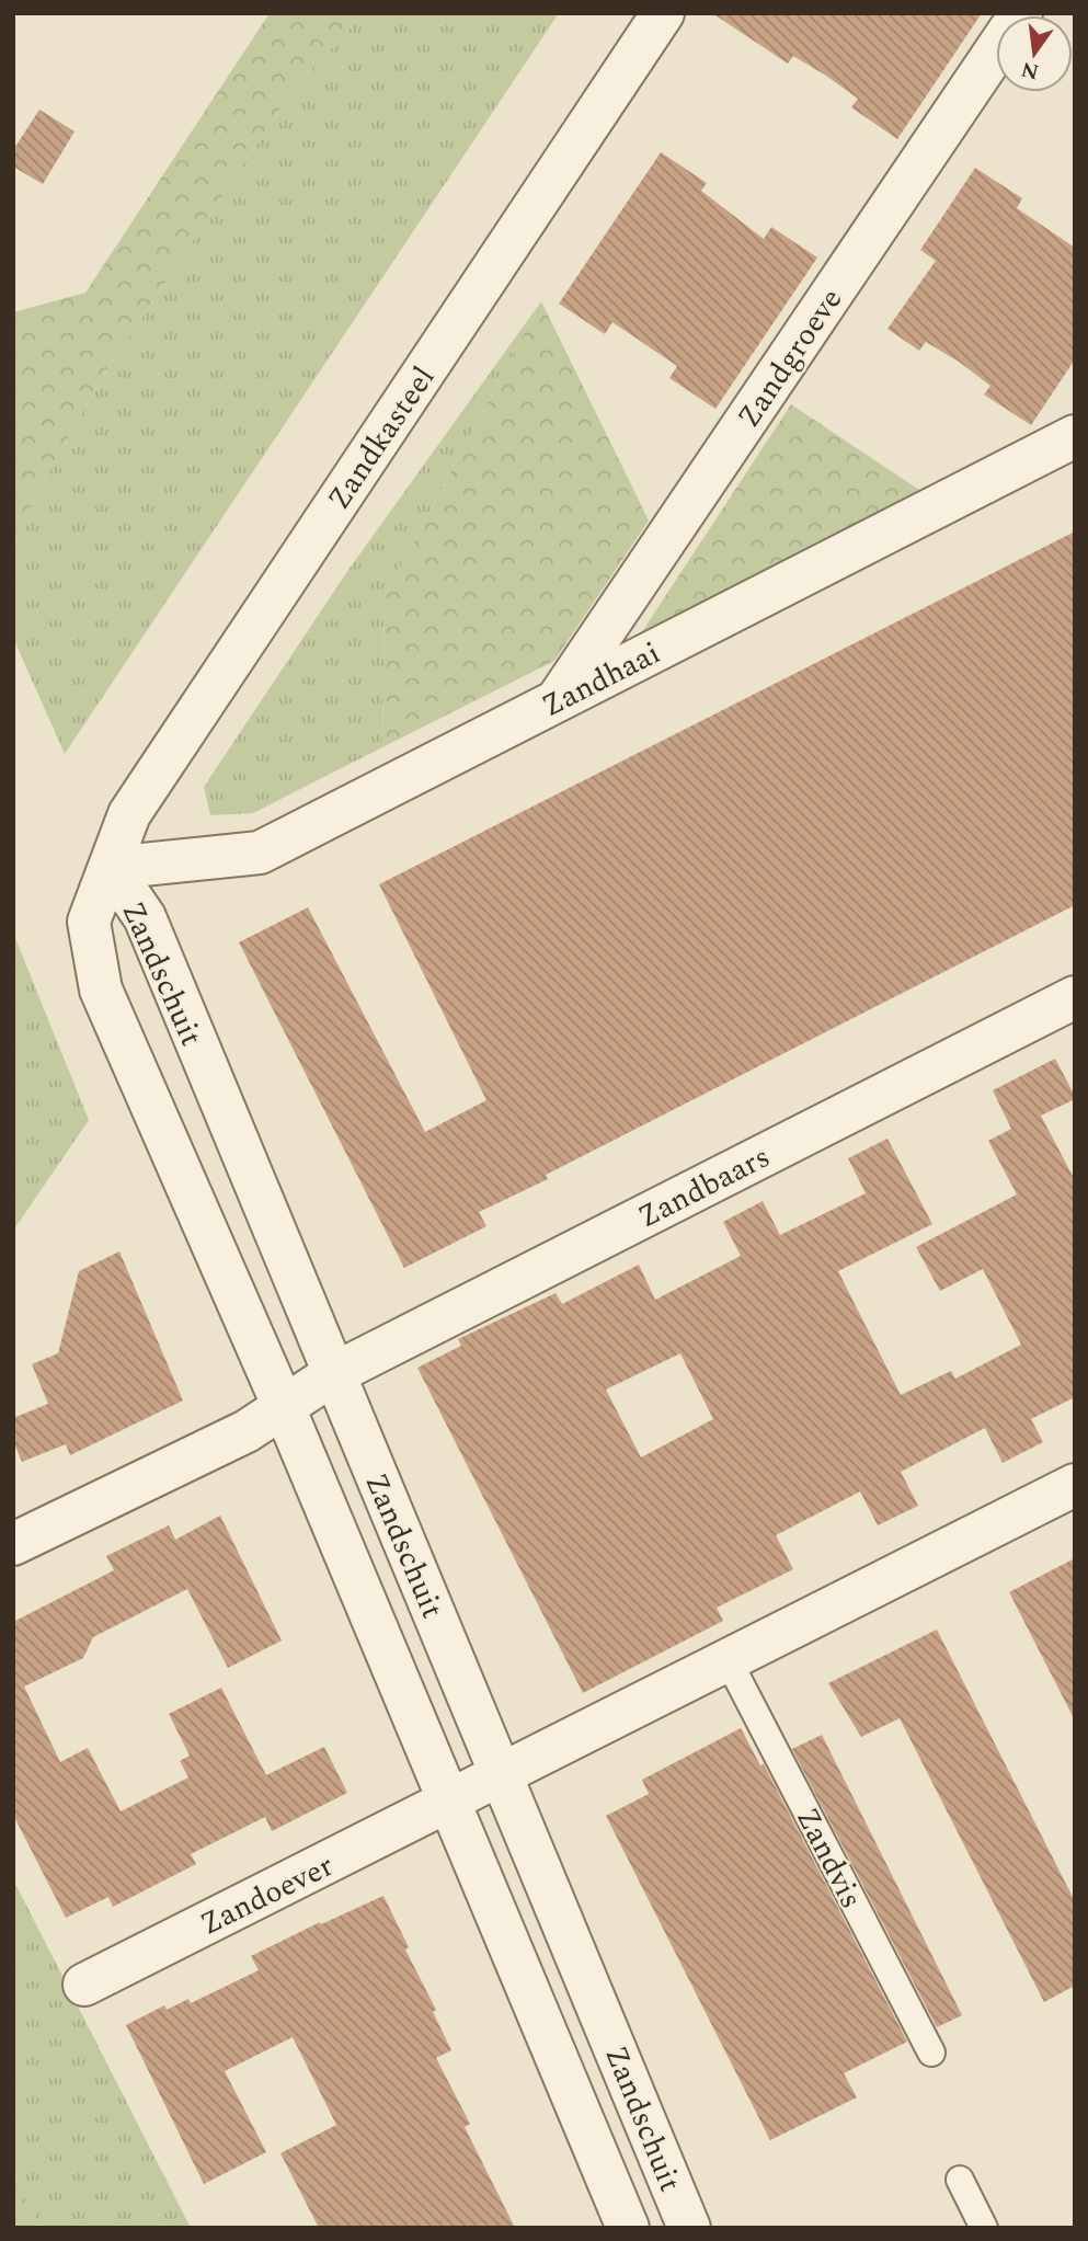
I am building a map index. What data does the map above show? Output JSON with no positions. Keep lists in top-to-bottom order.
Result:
{
  "streets": {
    "street": [
      "Zandgroeve",
      "Zandkasteel",
      "Zandhaai",
      "Zandschuit",
      "Zandbaars",
      "Zandoever"
    ],
    "lane": ["Zandvis"]
  },
  "crossings": [
    ["Zandgroeve", "Zandhaai"],
    ["Zandkasteel", "Zandhaai"],
    ["Zandkasteel", "Zandschuit"],
    ["Zandhaai", "Zandschuit"],
    ["Zandschuit", "Zandbaars"],
    ["Zandschuit", "Zandoever"]
  ],
  "north": "bottom"
}
